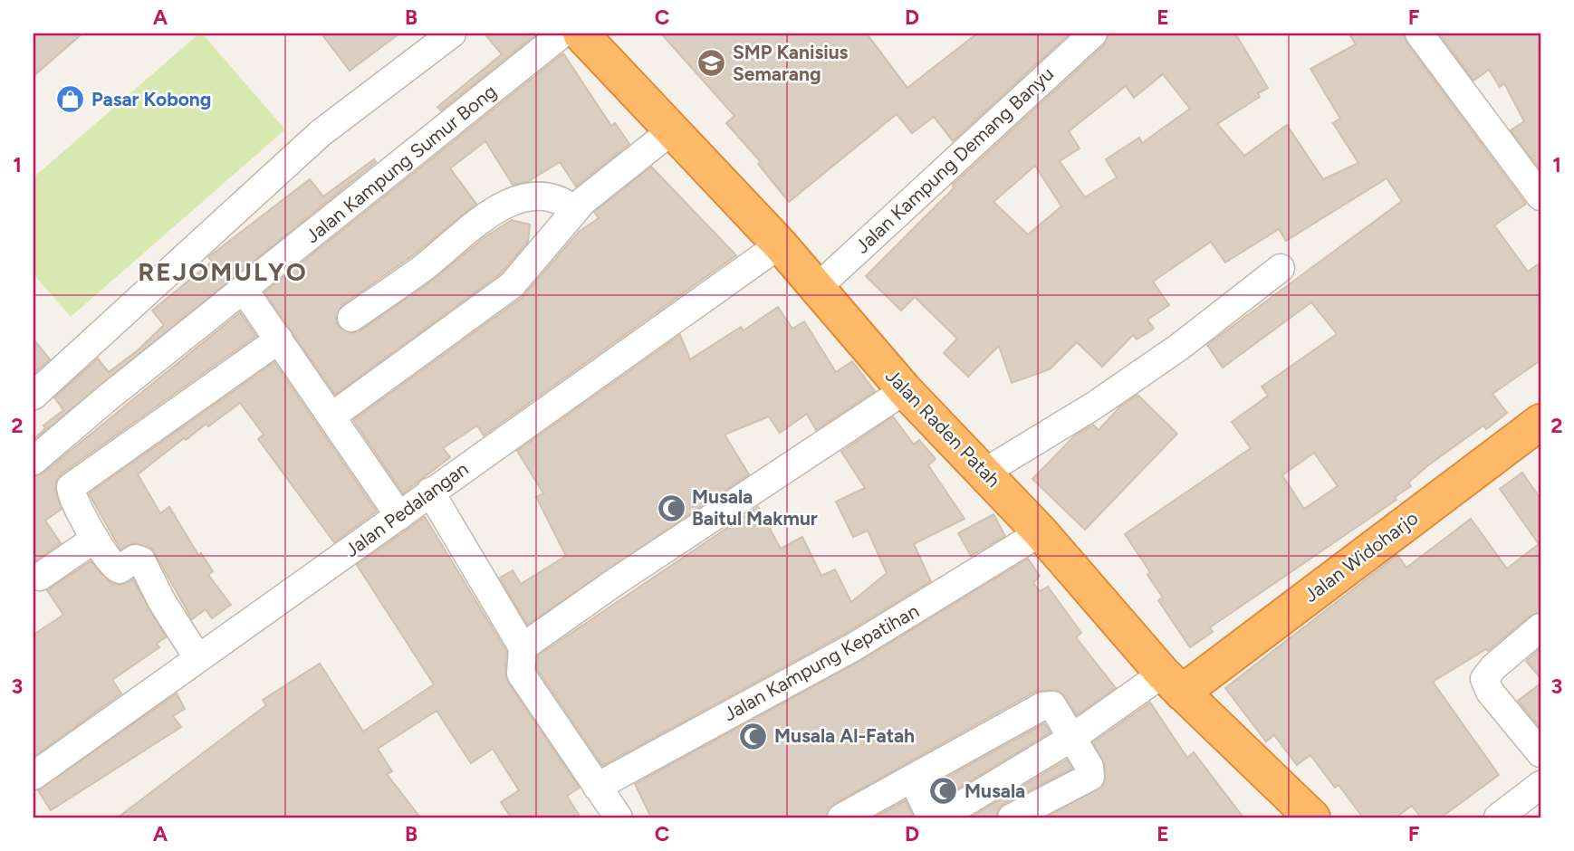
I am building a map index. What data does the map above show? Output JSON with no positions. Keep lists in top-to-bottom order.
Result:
{
  "streets": {
    "highway": ["Jalan Raden Patah", "Jalan Widoharjo"],
    "street": [
      "Jalan Kampung Demang Banyu",
      "Jalan Kampung Sumur Bong",
      "Jalan Pedalangan",
      "Jalan Kampung Kepatihan"
    ]
  },
  "crossings": [
    ["Jalan Kampung Demang Banyu", "Jalan Raden Patah"],
    ["Jalan Raden Patah", "Jalan Pedalangan"],
    ["Jalan Raden Patah", "Jalan Widoharjo"],
    ["Jalan Raden Patah", "Jalan Kampung Kepatihan"]
  ],
  "districts": ["REJOMULYO"],
  "places": {
    "school or university": ["SMP Kanisius Semarang"],
    "shop": ["Pasar Kobong"],
    "mosque": ["Musala Baitul Makmur", "Musala Al-Fatah", "Musala"]
  },
  "grid": {
    "columns": [
      "A",
      "B",
      "C",
      "D",
      "E",
      "F"
    ],
    "rows": ["1", "2", "3"]
  }
}
